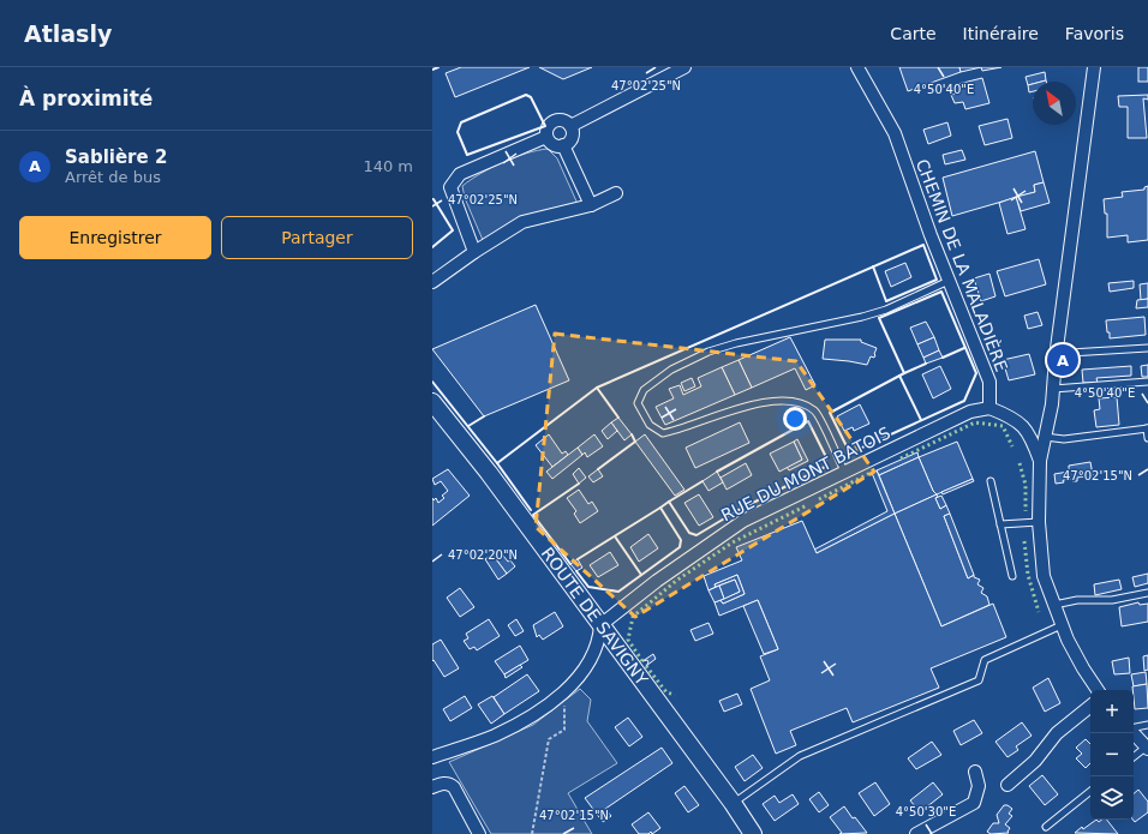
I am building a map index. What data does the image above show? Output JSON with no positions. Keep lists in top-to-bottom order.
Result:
{
  "streets": {
    "main road": ["ROUTE DE SAVIGNY"],
    "street": ["CHEMIN DE LA MALADIÈRE", "RUE DU MONT BATOIS"]
  },
  "crossings": [
    ["CHEMIN DE LA MALADIÈRE", "RUE DU MONT BATOIS"],
    ["RUE DU MONT BATOIS", "ROUTE DE SAVIGNY"]
  ],
  "north": "top left",
  "page": {
    "header": "Atlasly",
    "nav": ["Carte", "Itinéraire", "Favoris"],
    "heading": "À proximité",
    "list": [
      {
        "mark": "A",
        "name": "Sablière 2",
        "note": "Arrêt de bus",
        "value": "140 m"
      }
    ],
    "buttons": ["Enregistrer", "Partager"],
    "pins": "A",
    "map_buttons": ["+", "−"]
  },
  "coordinates": [
    "47°02'25\"N",
    "4°50'40\"E",
    "47°02'15\"N",
    "47°02'20\"N",
    "4°50'30\"E"
  ]
}
